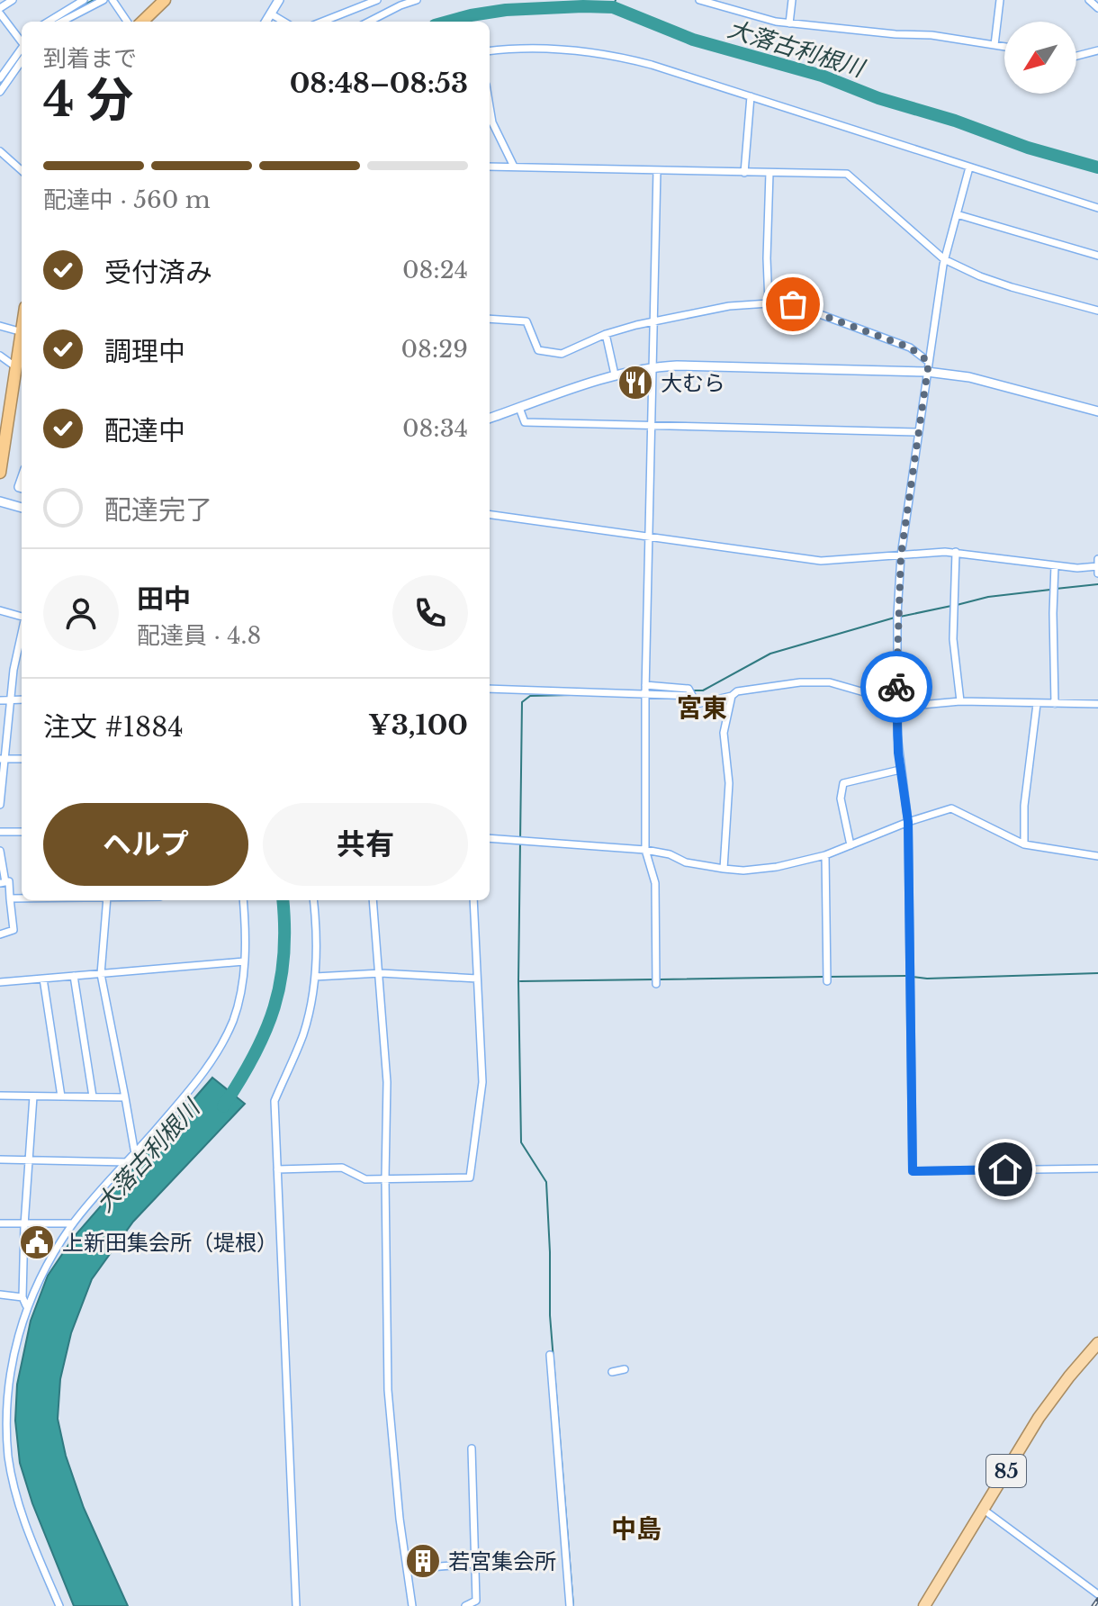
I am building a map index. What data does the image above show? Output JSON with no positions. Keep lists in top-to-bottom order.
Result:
{
  "streets": {
    "main road": ["85"]
  },
  "districts": ["宮東", "中島"],
  "water": ["大落古利根川"],
  "places": {
    "restaurant": ["大むら"],
    "public building": ["上新田集会所（堤根）"],
    "building": ["若宮集会所"]
  },
  "north": "bottom left",
  "page": {
    "heading": ["4 分", "到着まで", "08:48–08:53"],
    "panel": [
      "田中",
      "配達員 · 4.8",
      "注文 #1884",
      "¥3,100"
    ],
    "bar": "配達中 · 560 m",
    "list": [
      ["受付済み", "08:24"],
      ["調理中", "08:29"],
      ["配達中", "08:34"],
      "配達完了"
    ],
    "buttons": ["ヘルプ", "共有"]
  }
}
